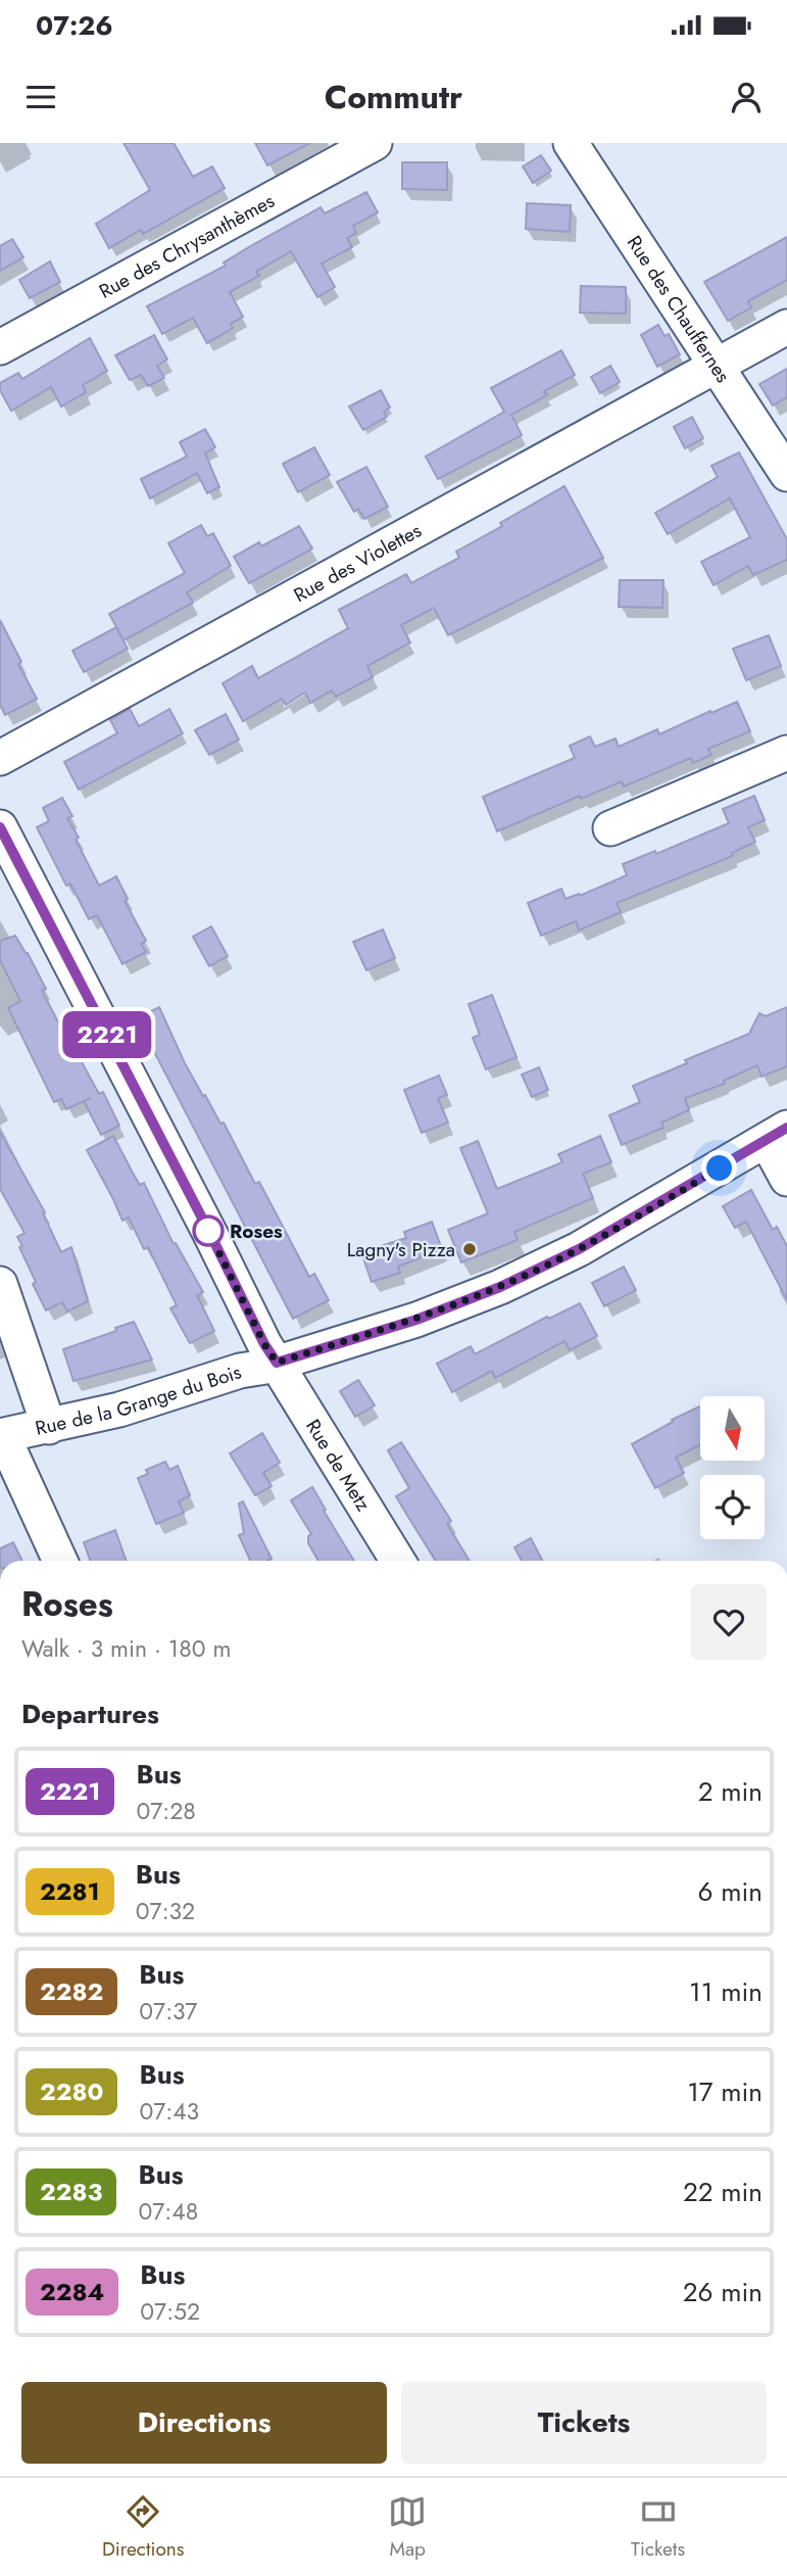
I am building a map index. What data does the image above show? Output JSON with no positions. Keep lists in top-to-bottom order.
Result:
{
  "streets": {
    "street": [
      "Rue des Chrysanthèmes",
      "Rue des Chauffernes",
      "Rue des Violettes",
      "Rue de la Grange du Bois",
      "Rue de Metz"
    ]
  },
  "crossings": [
    ["Rue des Chauffernes", "Rue des Violettes"],
    ["Rue de la Grange du Bois", "Rue de Metz"]
  ],
  "places": ["Roses", "Lagny's Pizza"],
  "lines": ["bus line 2221"],
  "north": "bottom",
  "page": {
    "status": "07:26",
    "header": "Commutr",
    "on_map": "2221",
    "heading": [
      ["Roses", "Walk · 3 min · 180 m"],
      "Departures"
    ],
    "list": [
      {
        "mark": "2221",
        "name": "Bus",
        "note": "07:28",
        "value": "2 min"
      },
      {
        "mark": "2281",
        "name": "Bus",
        "note": "07:32",
        "value": "6 min"
      },
      {
        "mark": "2282",
        "name": "Bus",
        "note": "07:37",
        "value": "11 min"
      },
      {
        "mark": "2280",
        "name": "Bus",
        "note": "07:43",
        "value": "17 min"
      },
      {
        "mark": "2283",
        "name": "Bus",
        "note": "07:48",
        "value": "22 min"
      },
      {
        "mark": "2284",
        "name": "Bus",
        "note": "07:52",
        "value": "26 min"
      }
    ],
    "buttons": ["Directions", "Tickets"],
    "tabs": ["Directions", "Map", "Tickets"]
  }
}
